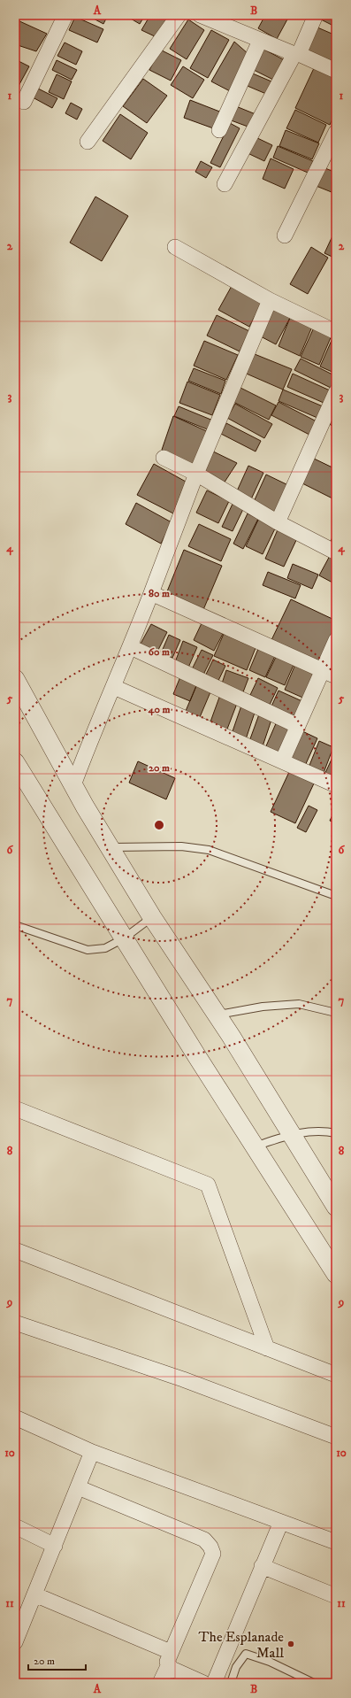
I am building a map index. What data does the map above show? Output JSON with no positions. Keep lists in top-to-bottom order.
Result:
{
  "places": ["The Esplanade Mall"],
  "scale_bar": "20 m",
  "grid": {
    "columns": ["A", "B"],
    "rows": [
      "1",
      "2",
      "3",
      "4",
      "5",
      "6",
      "7",
      "8",
      "9",
      "10",
      "11"
    ]
  },
  "rings": [
    "80 m",
    "60 m",
    "40 m",
    "20 m"
  ]
}
